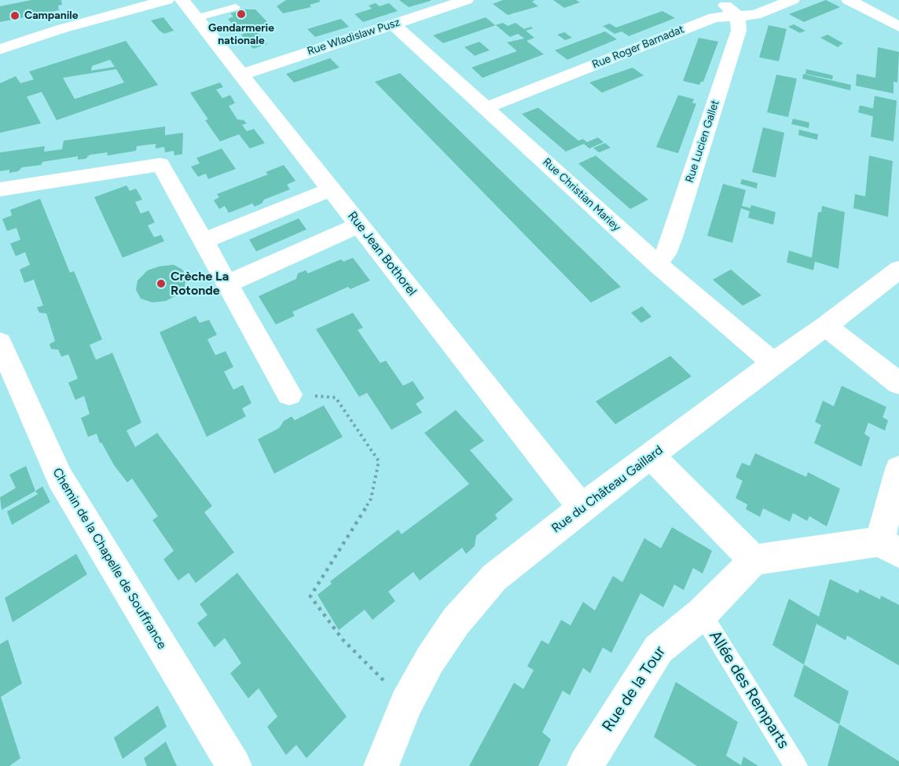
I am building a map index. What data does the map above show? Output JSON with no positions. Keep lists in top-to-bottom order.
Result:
{
  "streets": {
    "street": [
      "Rue Wladislaw Pusz",
      "Rue Roger Barnadat",
      "Rue Lucien Gallet",
      "Rue Christian Mariey",
      "Rue Jean Bothorel",
      "Rue du Château Gaillard",
      "Chemin de la Chapelle de Souffrance",
      "Rue de la Tour"
    ],
    "lane": ["Allée des Remparts"]
  },
  "crossings": [
    ["Rue Wladislaw Pusz", "Rue Christian Mariey"],
    ["Rue Wladislaw Pusz", "Rue Jean Bothorel"],
    ["Rue Roger Barnadat", "Rue Lucien Gallet"],
    ["Rue Roger Barnadat", "Rue Christian Mariey"],
    ["Rue Lucien Gallet", "Rue Christian Mariey"],
    ["Rue Christian Mariey", "Rue du Château Gaillard"],
    ["Rue Jean Bothorel", "Rue du Château Gaillard"],
    ["Rue de la Tour", "Allée des Remparts"]
  ],
  "places": ["Gendarmerie nationale", "Campanile", "Crèche La Rotonde"]
}
